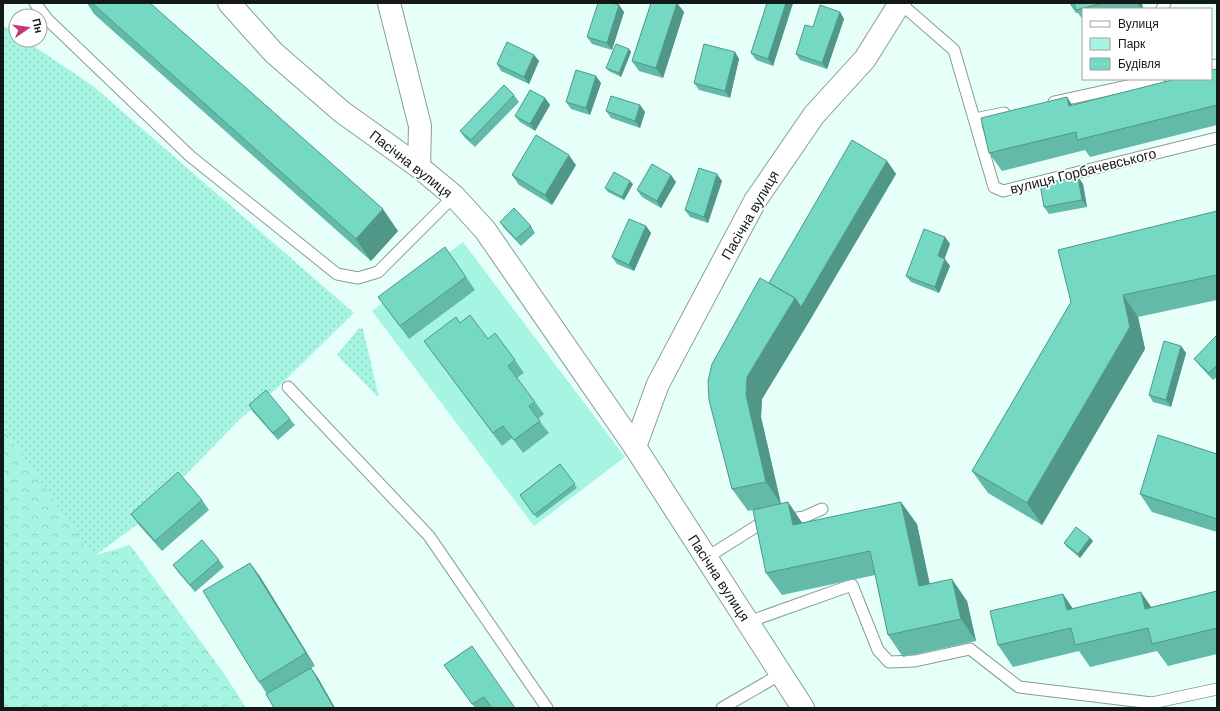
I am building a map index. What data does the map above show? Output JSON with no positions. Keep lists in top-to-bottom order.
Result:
{
  "streets": {
    "street": ["Пасічна вулиця"],
    "lane": ["вулиця Горбачевського"]
  },
  "crossings": [
    ["Пасічна вулиця", "вулиця Горбачевського"]
  ],
  "legend": ["Вулиця", "Парк", "Будівля"],
  "north": "right"
}
